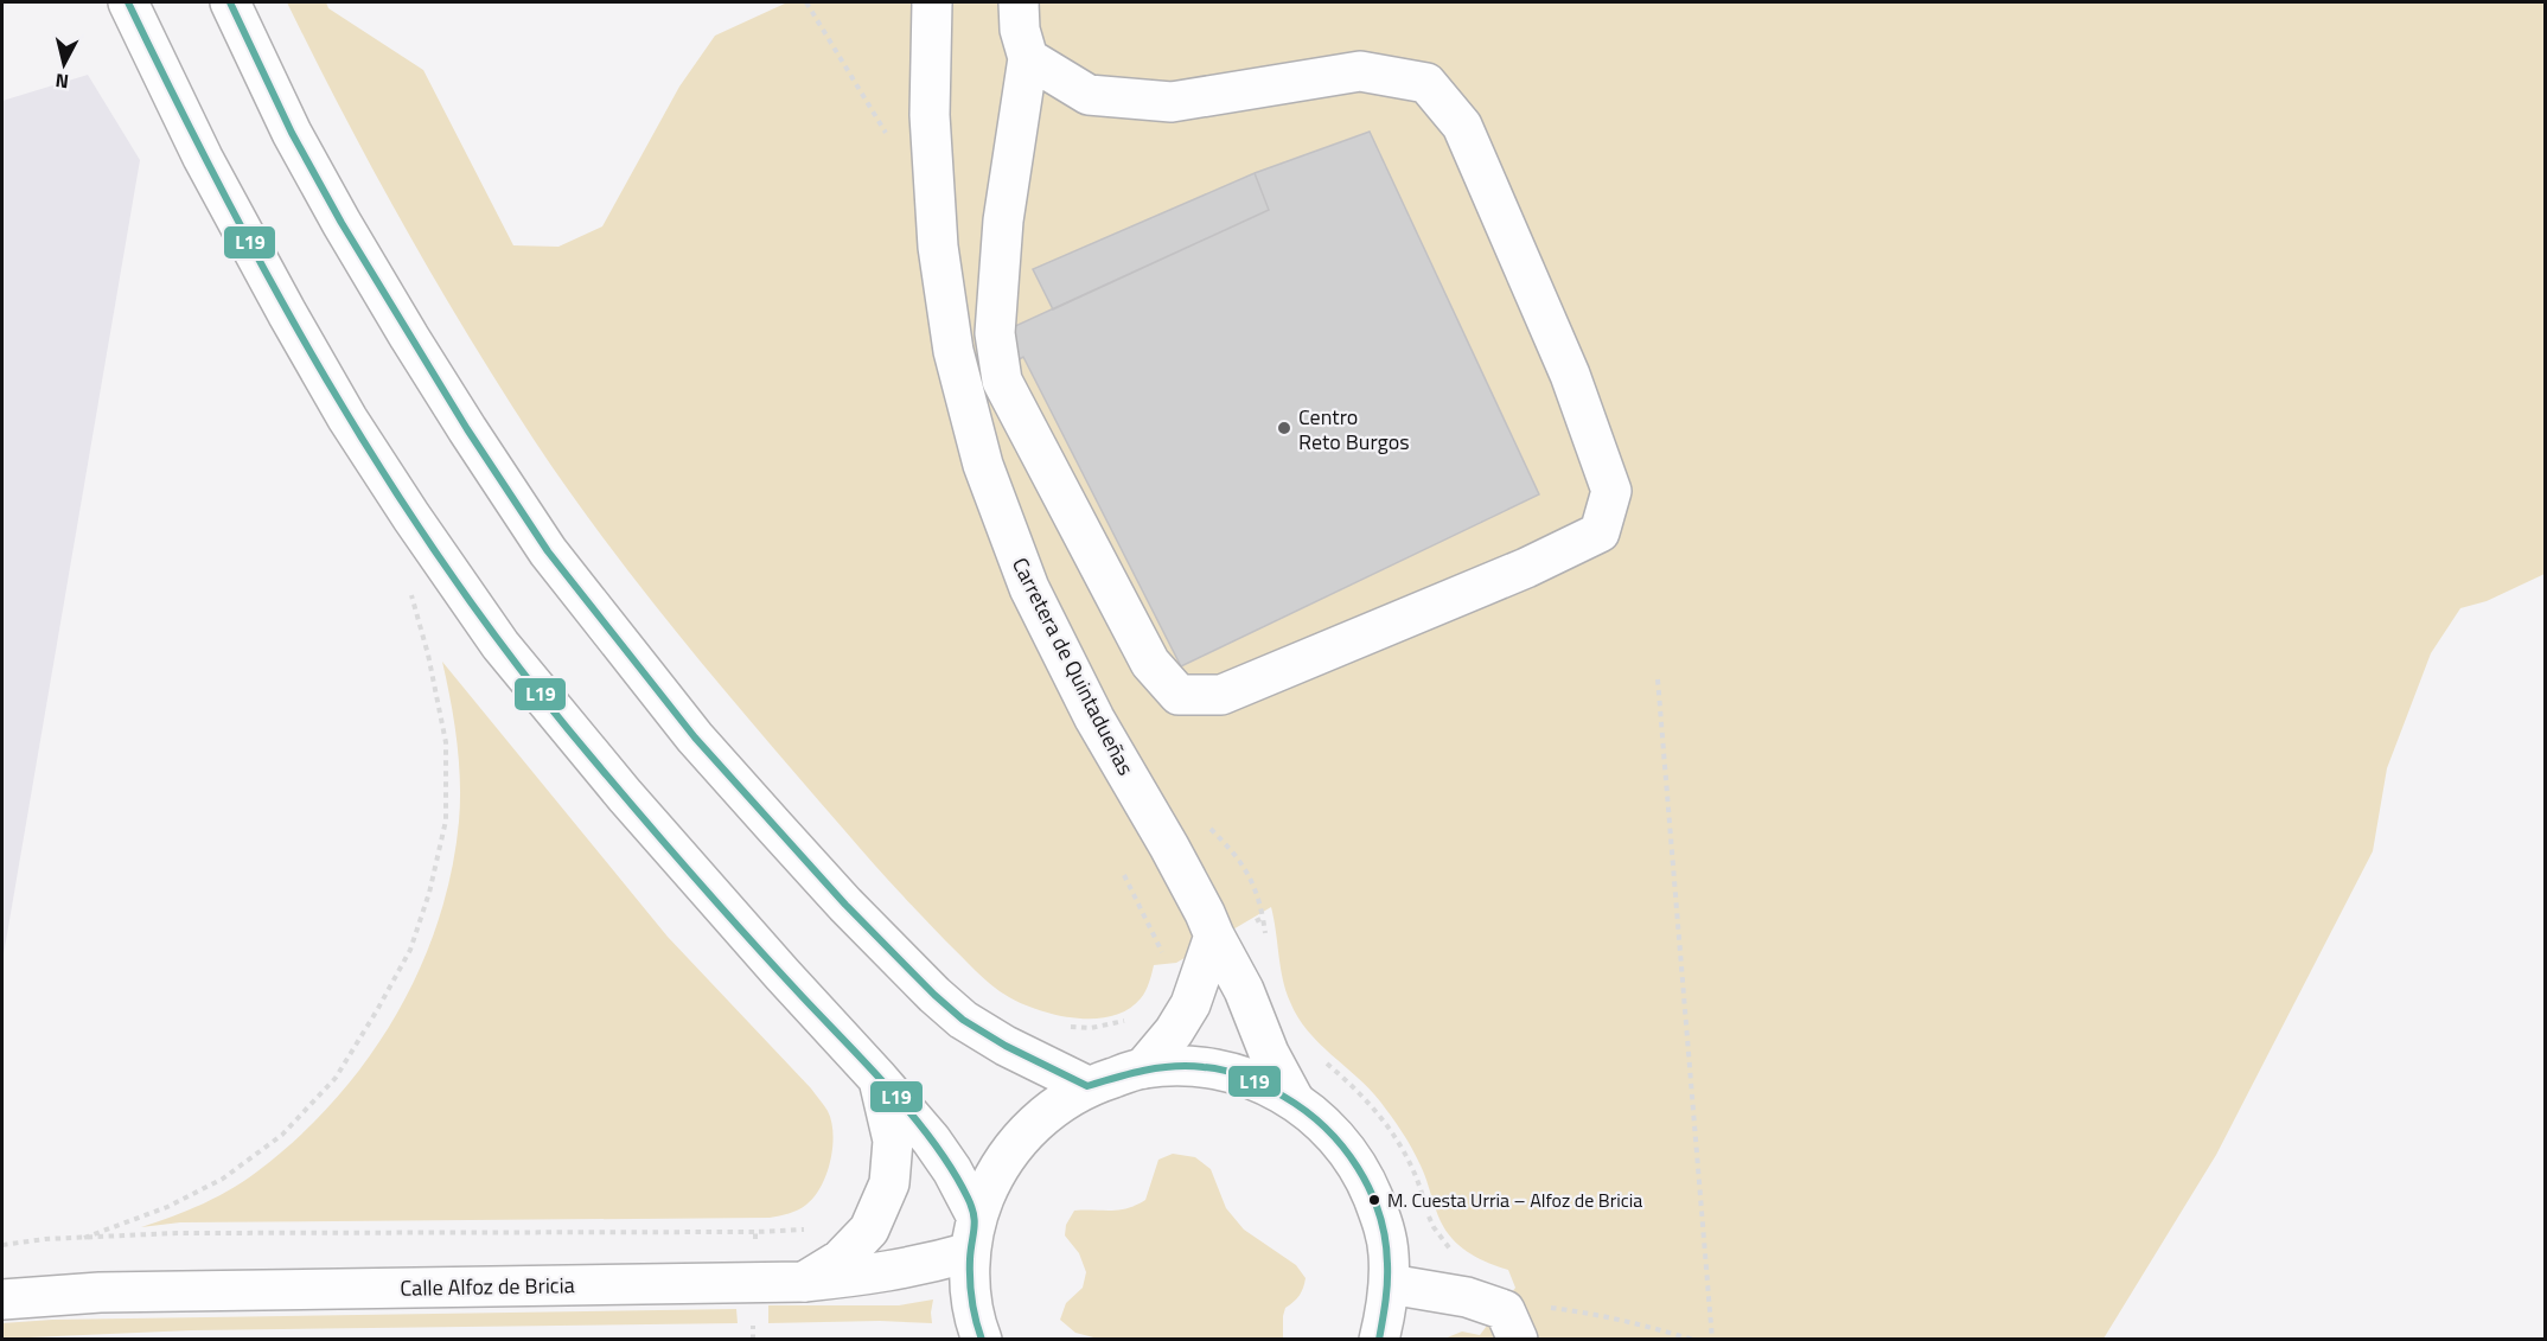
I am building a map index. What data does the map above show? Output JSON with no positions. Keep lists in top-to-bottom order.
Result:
{
  "streets": {
    "main road": ["Carretera de Quintadueñas", "Calle Alfoz de Bricia"]
  },
  "places": ["Centro Reto Burgos", "M. Cuesta Urria – Alfoz de Bricia"],
  "lines": ["transit line L19"],
  "north": "bottom"
}
